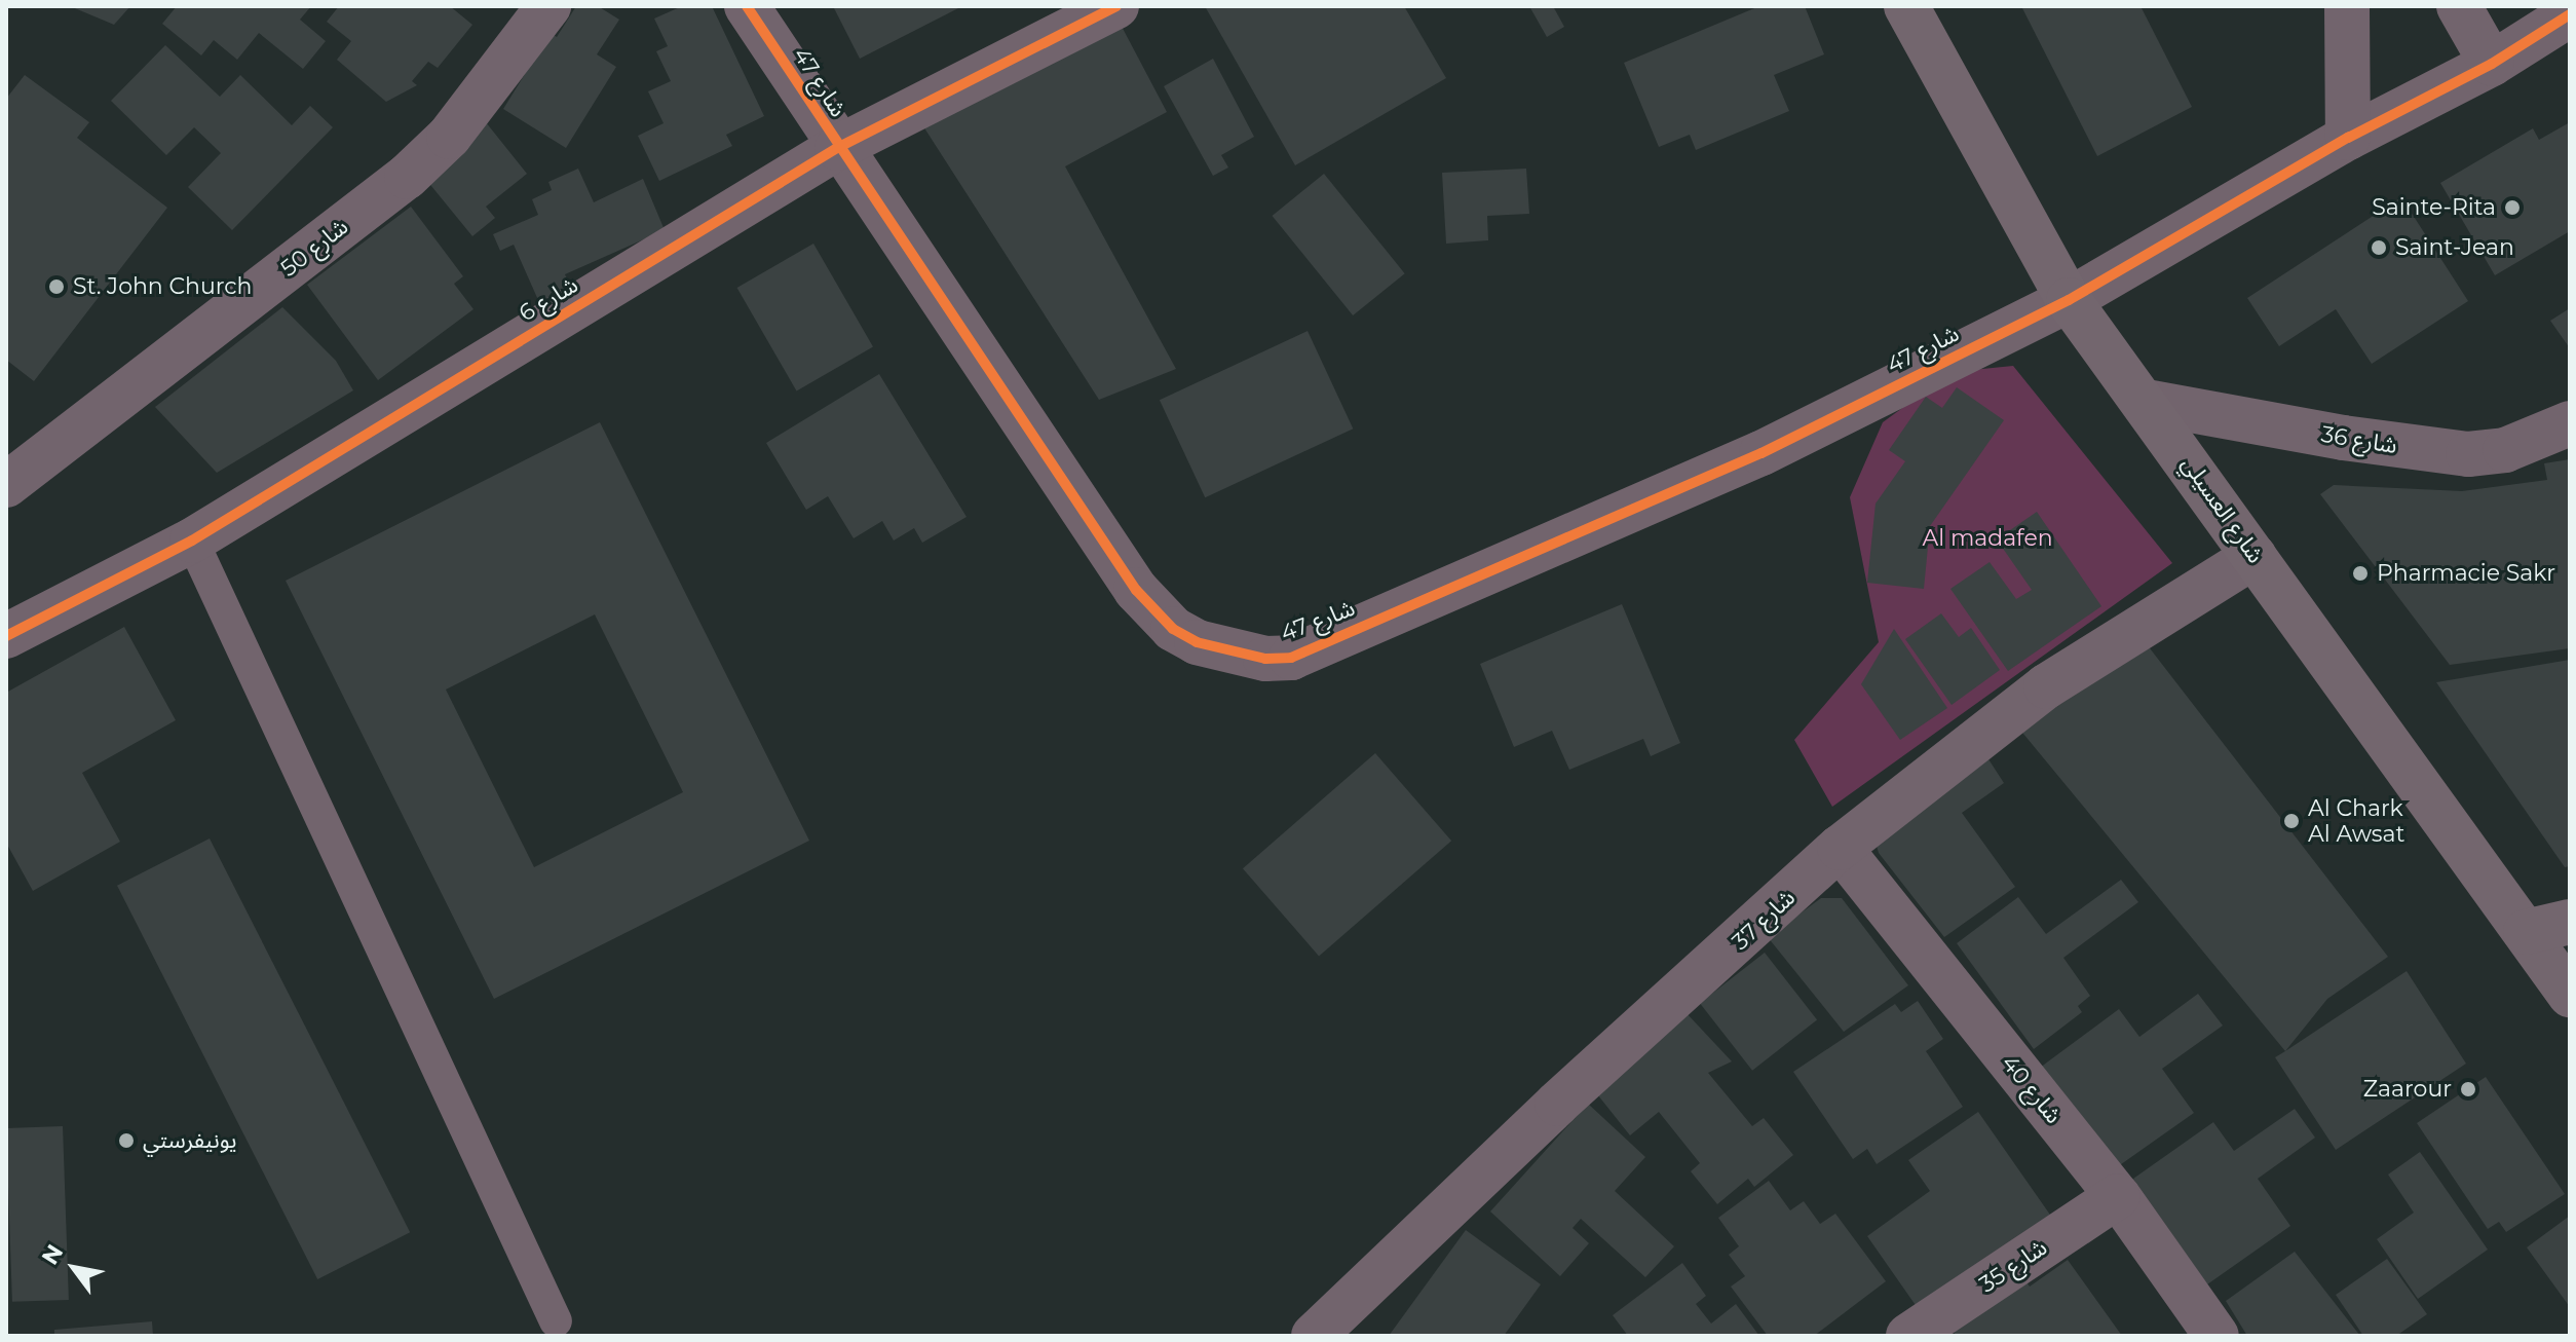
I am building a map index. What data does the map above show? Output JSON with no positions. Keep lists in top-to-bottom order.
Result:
{
  "streets": {
    "street": [
      "شارع 47",
      "شارع 50",
      "شارع 6",
      "شارع 36",
      "شارع العسيلي",
      "شارع 37",
      "شارع 40",
      "شارع 35"
    ]
  },
  "crossings": [
    ["شارع 47", "شارع 6"],
    ["شارع 47", "شارع العسيلي"],
    ["شارع 36", "شارع العسيلي"],
    ["شارع العسيلي", "شارع 37"],
    ["شارع 37", "شارع 40"],
    ["شارع 40", "شارع 35"]
  ],
  "parks": ["Al madafen"],
  "places": [
    "Sainte-Rita",
    "Saint-Jean",
    "St. John Church",
    "Pharmacie Sakr",
    "Al Chark Al Awsat",
    "Zaarour",
    "يونيفرستي"
  ],
  "north": "top left"
}
